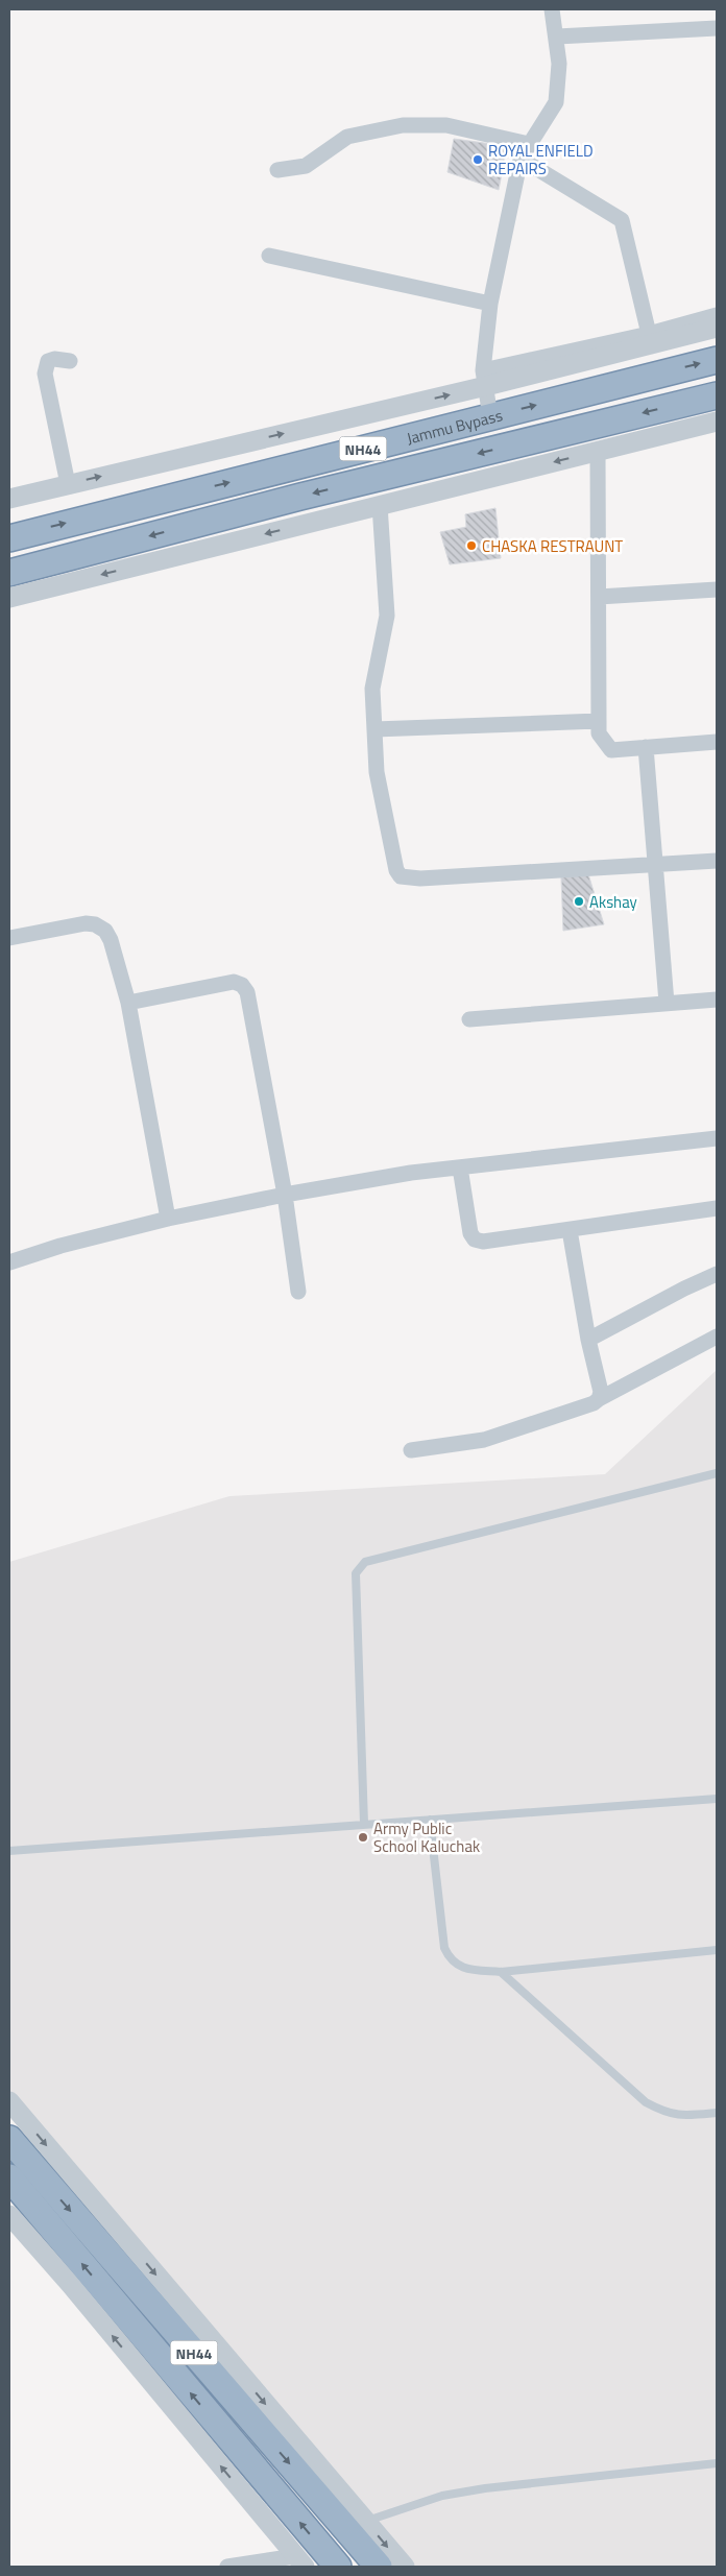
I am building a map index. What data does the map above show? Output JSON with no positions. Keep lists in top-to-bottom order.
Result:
{
  "streets": {
    "highway": ["Jammu Bypass", "NH44"]
  },
  "places": [
    "ROYAL ENFIELD REPAIRS",
    "CHASKA RESTRAUNT",
    "Akshay",
    "Army Public School Kaluchak"
  ]
}
